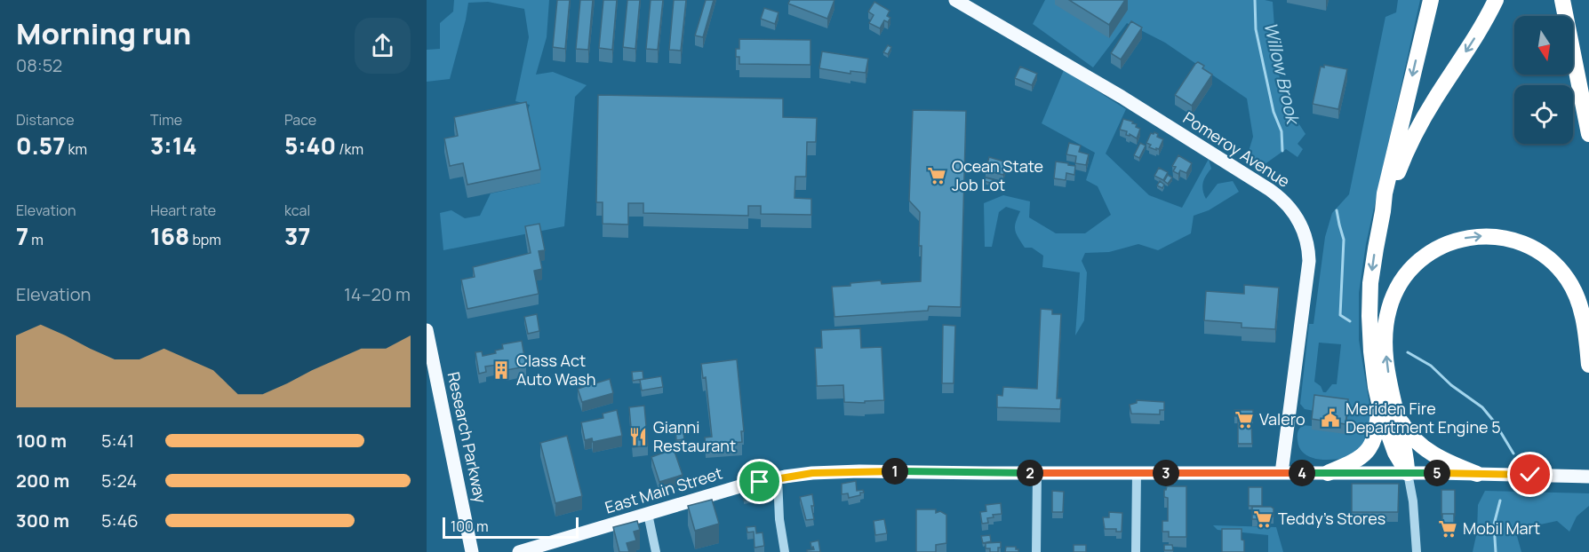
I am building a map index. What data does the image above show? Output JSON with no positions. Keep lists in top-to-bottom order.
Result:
{
  "streets": {
    "main road": ["Pomeroy Avenue", "Research Parkway", "East Main Street"]
  },
  "crossings": [
    ["Pomeroy Avenue", "East Main Street"]
  ],
  "water": ["Willow Brook"],
  "places": {
    "supermarket": [
      "Ocean State Job Lot",
      "Valero",
      "Teddy's Stores",
      "Mobil Mart"
    ],
    "building": ["Class Act Auto Wash"],
    "public building": ["Meriden Fire Department Engine 5"],
    "restaurant": ["Gianni Restaurant"]
  },
  "scale_bar": "100 m",
  "north": "bottom",
  "page": {
    "heading": ["Morning run", "08:52"],
    "stats": [
      ["Distance", "0.57 km"],
      ["Time", "3:14"],
      ["Pace", "5:40 /km"],
      ["Elevation", "7 m"],
      ["Heart rate", "168 bpm"],
      ["kcal", "37"]
    ],
    "chart": ["Elevation", "14–20 m"],
    "list": [
      {
        "name": "100 m",
        "note": "5:41"
      },
      {
        "name": "200 m",
        "note": "5:24"
      },
      {
        "name": "300 m",
        "note": "5:46"
      }
    ],
    "pins": [
      "1",
      "2",
      "3",
      "4",
      "5"
    ],
    "scale": "100 m"
  }
}
